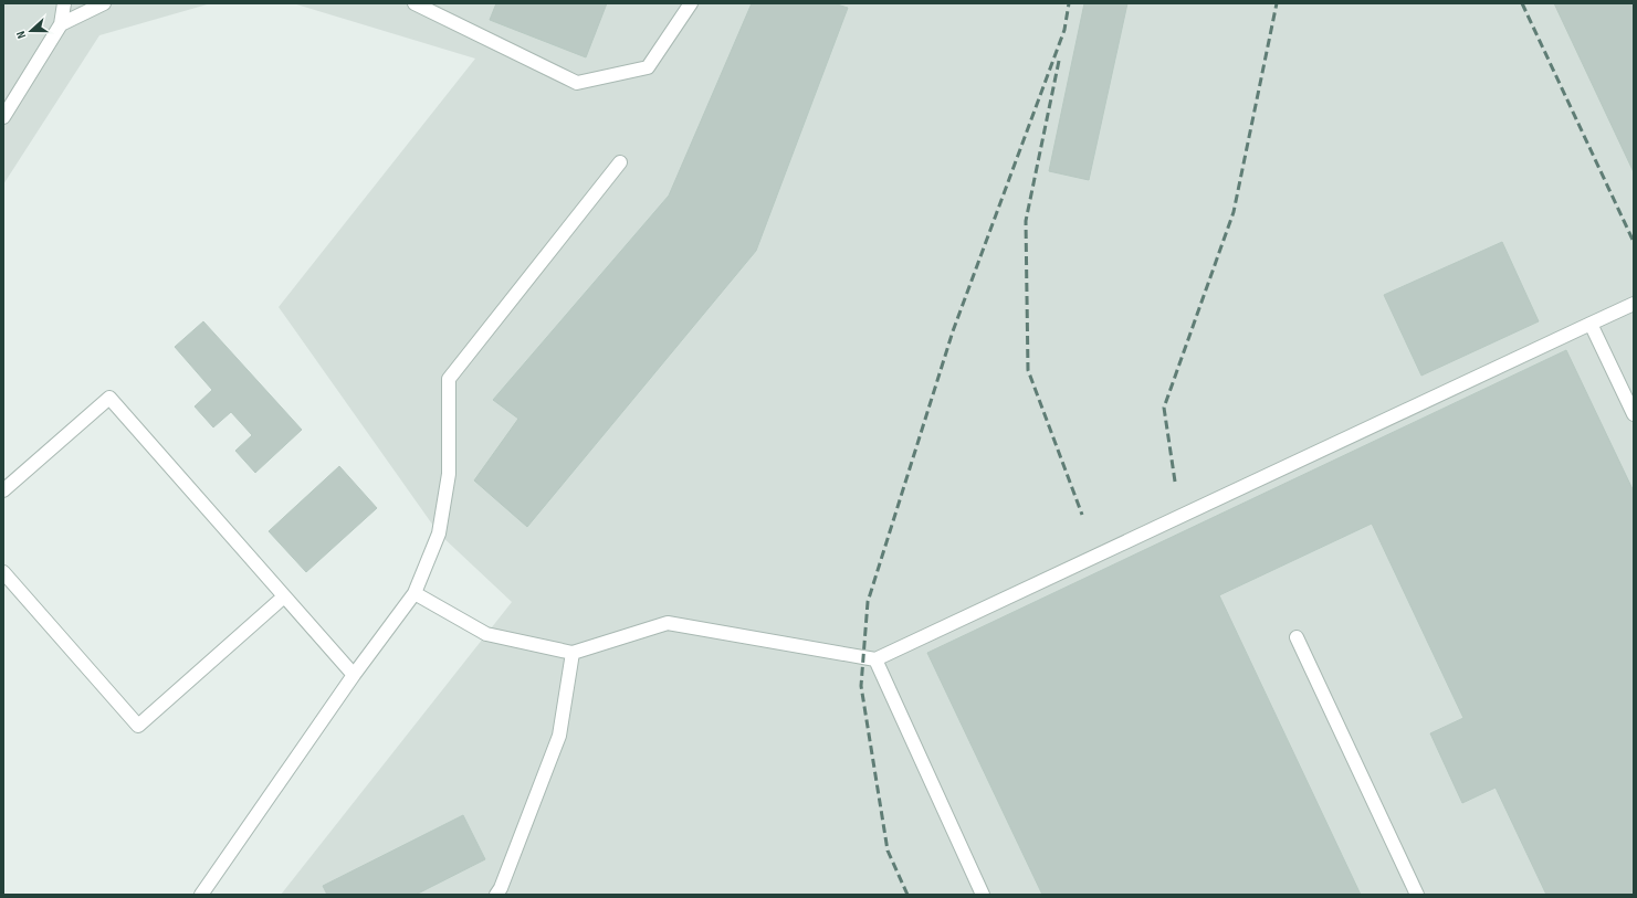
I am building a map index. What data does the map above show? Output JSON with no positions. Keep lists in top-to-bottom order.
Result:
{
  "north": "left"
}
